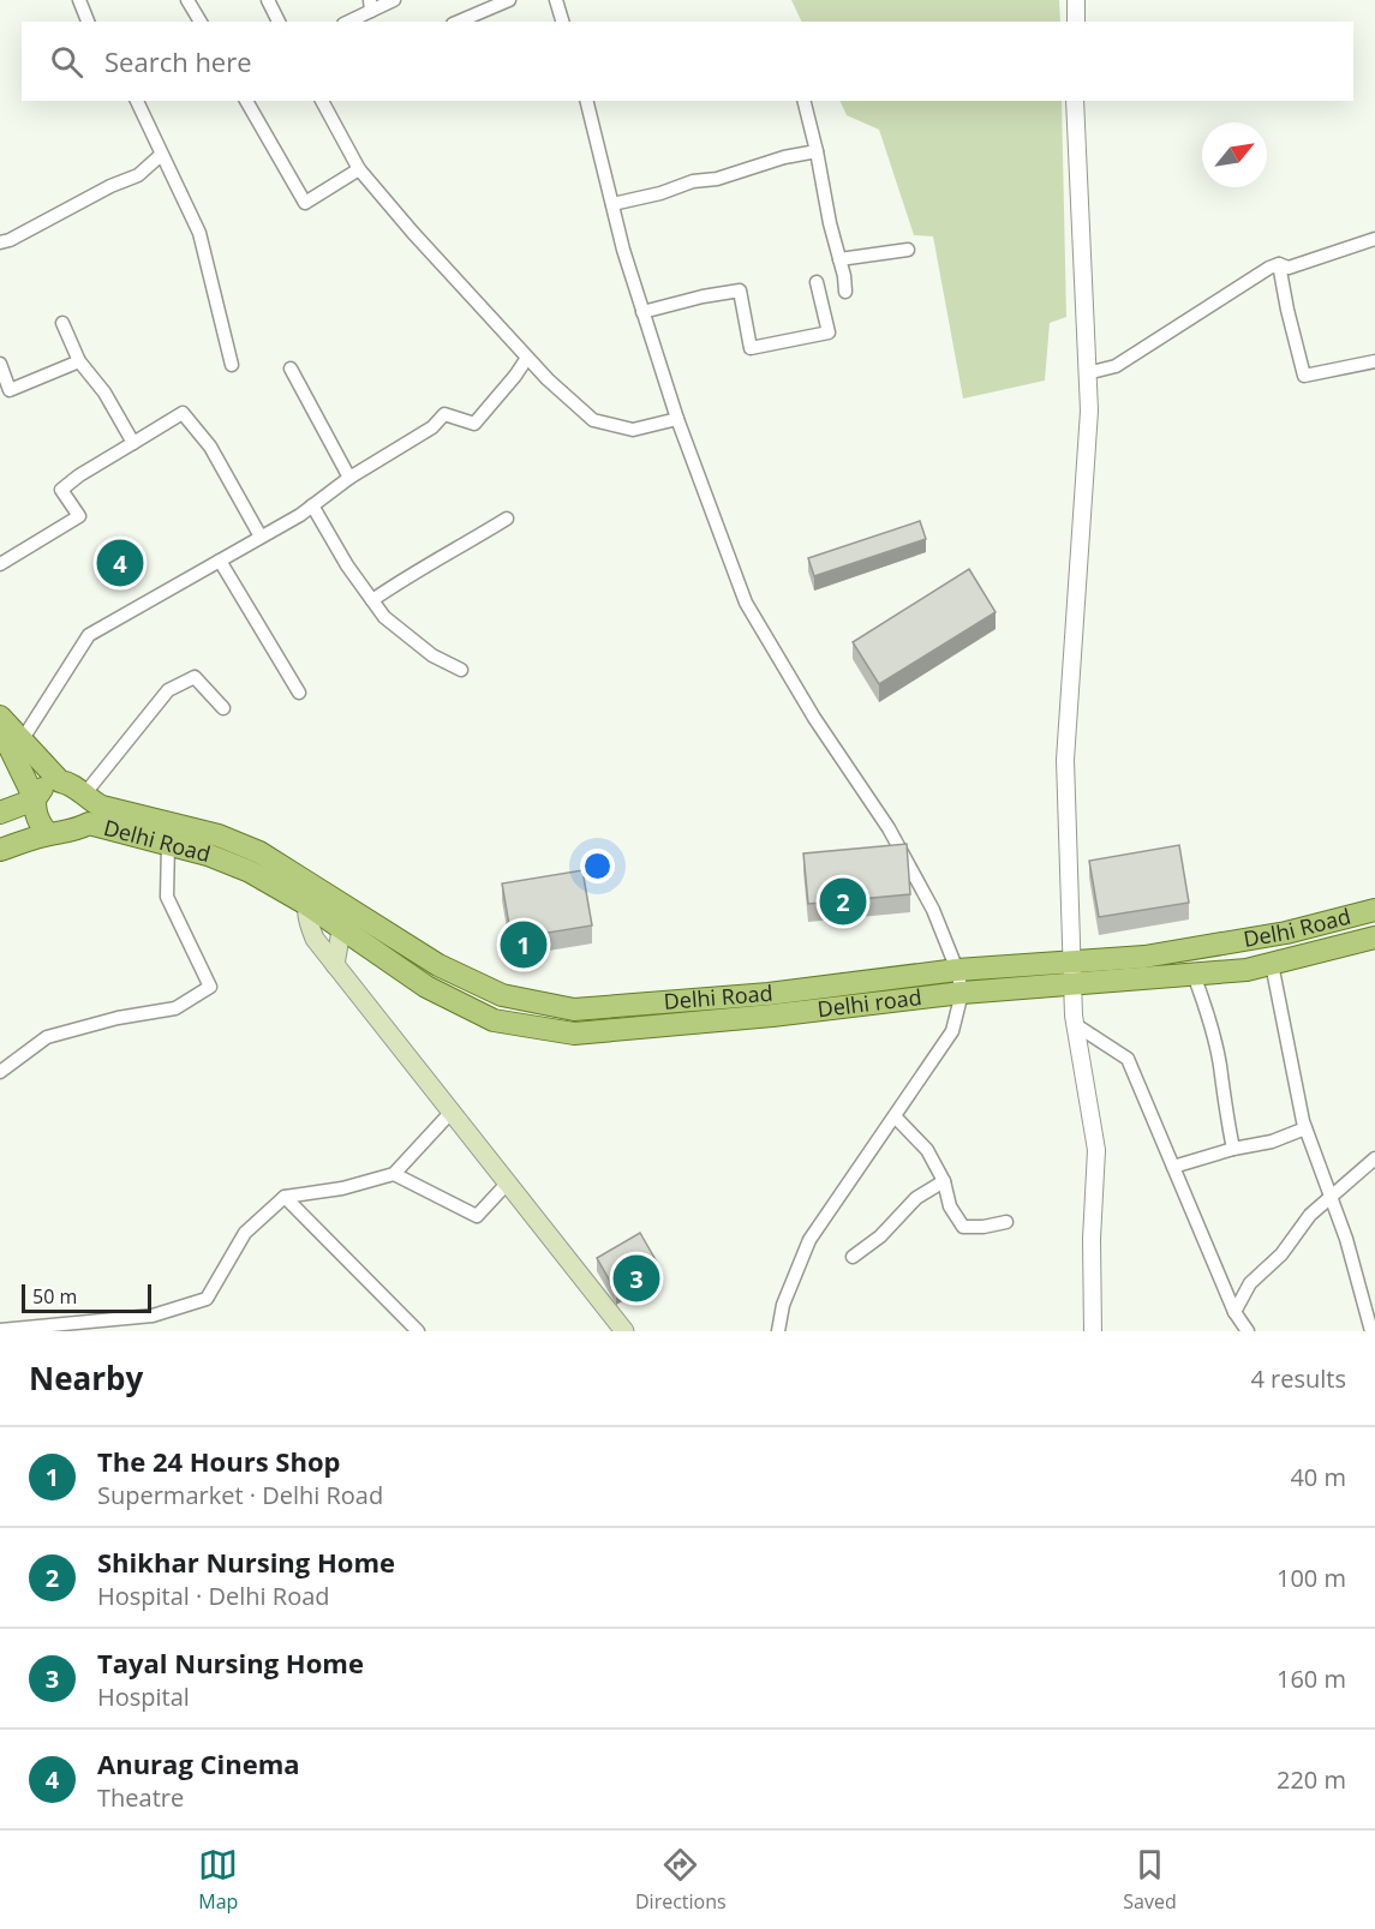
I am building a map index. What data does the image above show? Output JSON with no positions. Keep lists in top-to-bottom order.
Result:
{
  "streets": {
    "main road": ["Delhi Road", "Delhi road"]
  },
  "crossings": [
    ["Delhi Road", "Delhi road"]
  ],
  "scale_bar": "50 m",
  "north": "top right",
  "page": {
    "search": "Search here",
    "pins": [
      "4",
      "2",
      "1",
      "3"
    ],
    "scale": "50 m",
    "heading": ["Nearby", "4 results"],
    "list": [
      {
        "mark": "1",
        "name": "The 24 Hours Shop",
        "note": "Supermarket · Delhi Road",
        "value": "40 m"
      },
      {
        "mark": "2",
        "name": "Shikhar Nursing Home",
        "note": "Hospital · Delhi Road",
        "value": "100 m"
      },
      {
        "mark": "3",
        "name": "Tayal Nursing Home",
        "note": "Hospital",
        "value": "160 m"
      },
      {
        "mark": "4",
        "name": "Anurag Cinema",
        "note": "Theatre",
        "value": "220 m"
      }
    ],
    "nav": ["Map", "Directions", "Saved"]
  }
}
